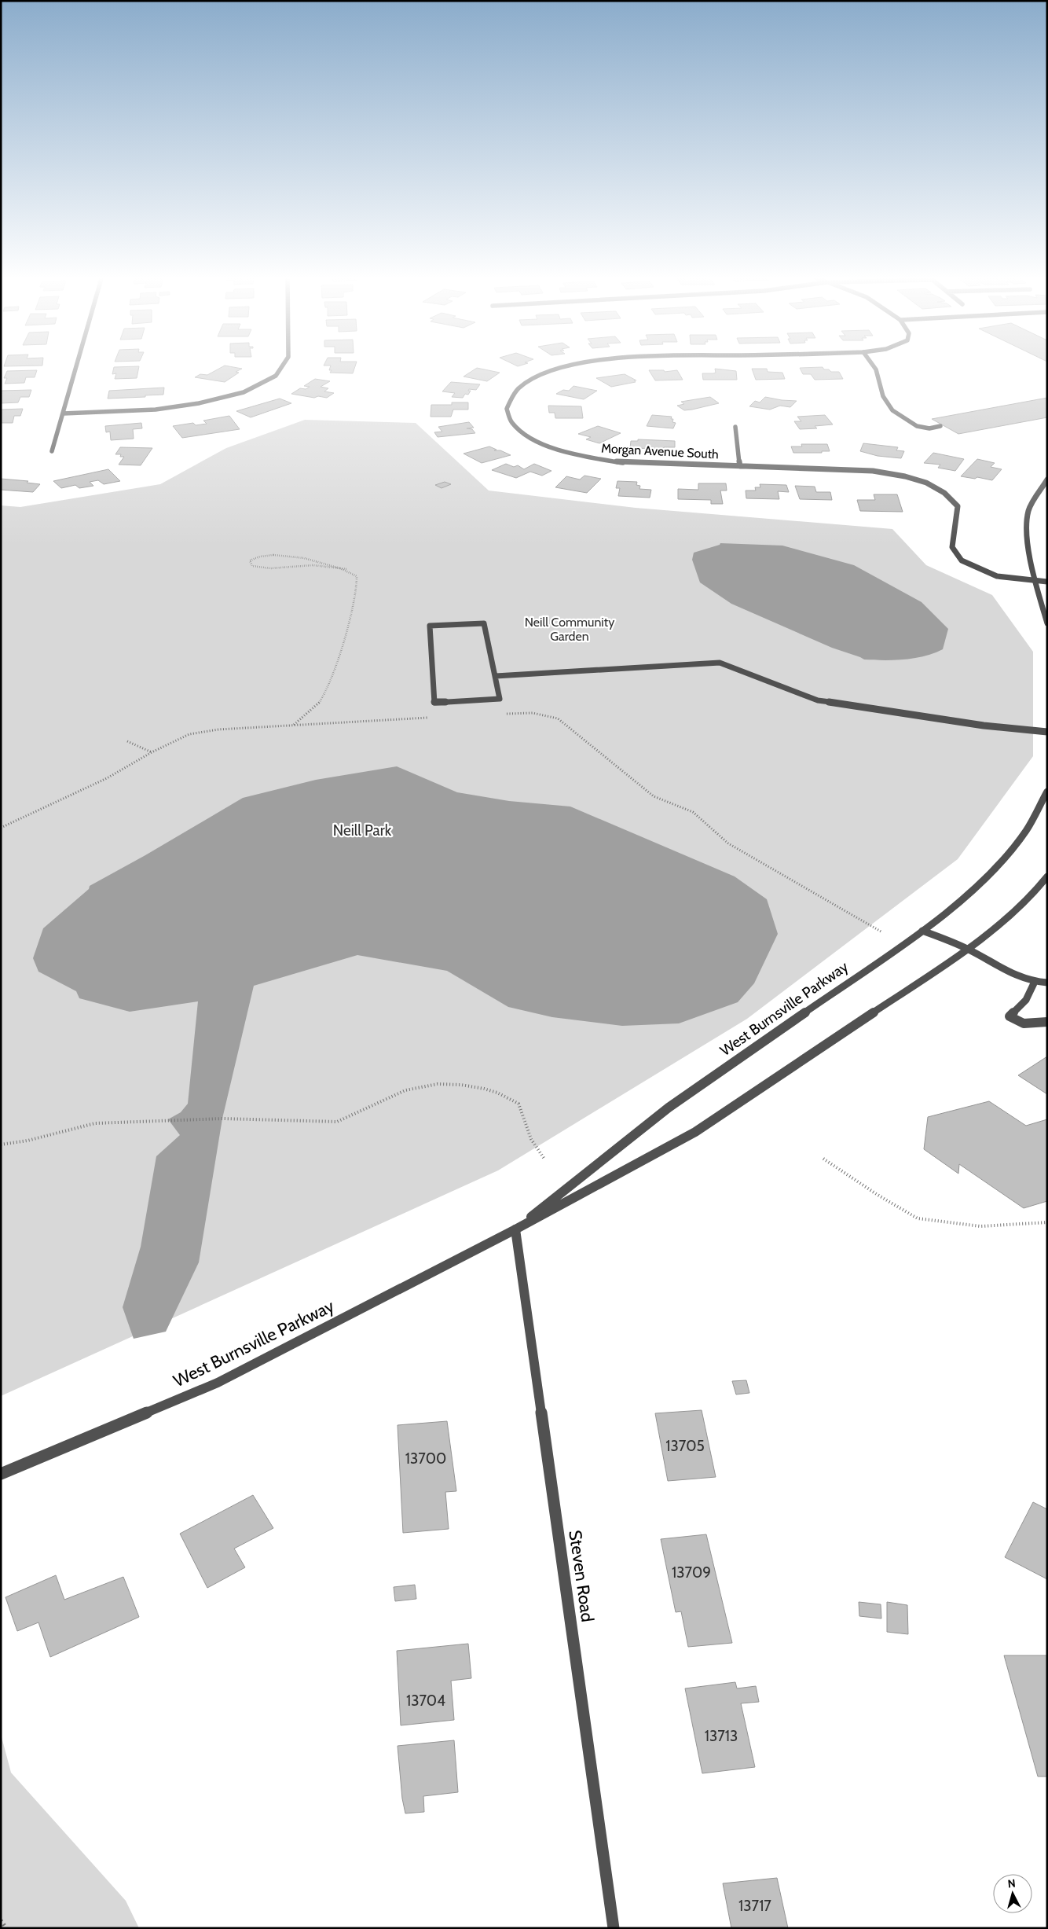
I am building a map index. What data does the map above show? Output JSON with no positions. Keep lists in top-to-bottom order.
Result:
{
  "streets": {
    "street": ["Morgan Avenue South", "West Burnsville Parkway", "Steven Road"]
  },
  "crossings": [
    ["West Burnsville Parkway", "Steven Road"]
  ],
  "parks": ["Neill Community Garden", "Neill Park"],
  "house_numbers": [
    "13705",
    "13700",
    "13709",
    "13704",
    "13713",
    "13717"
  ],
  "north": "top"
}
